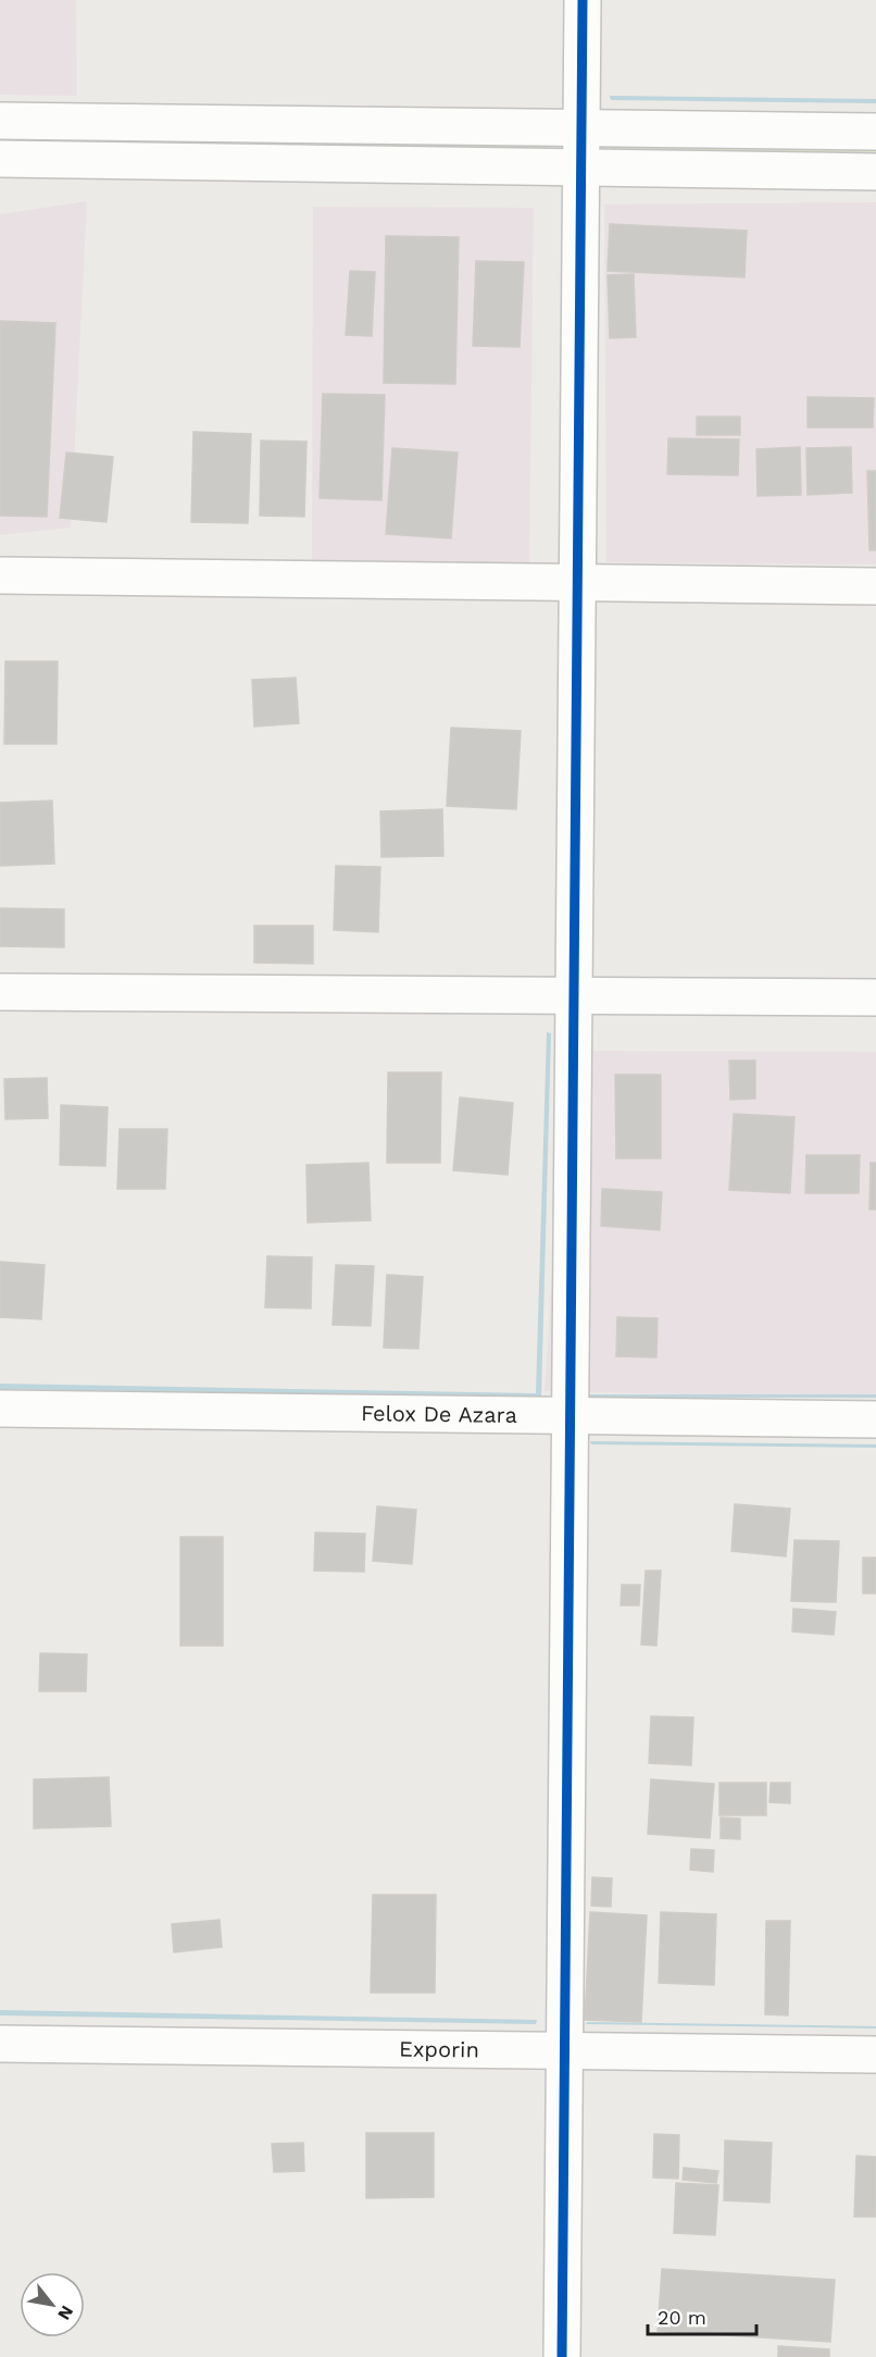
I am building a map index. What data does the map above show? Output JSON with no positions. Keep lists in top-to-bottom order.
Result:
{
  "streets": {
    "street": ["Felox De Azara", "Exporin"]
  },
  "scale_bar": "20 m",
  "north": "bottom right"
}
